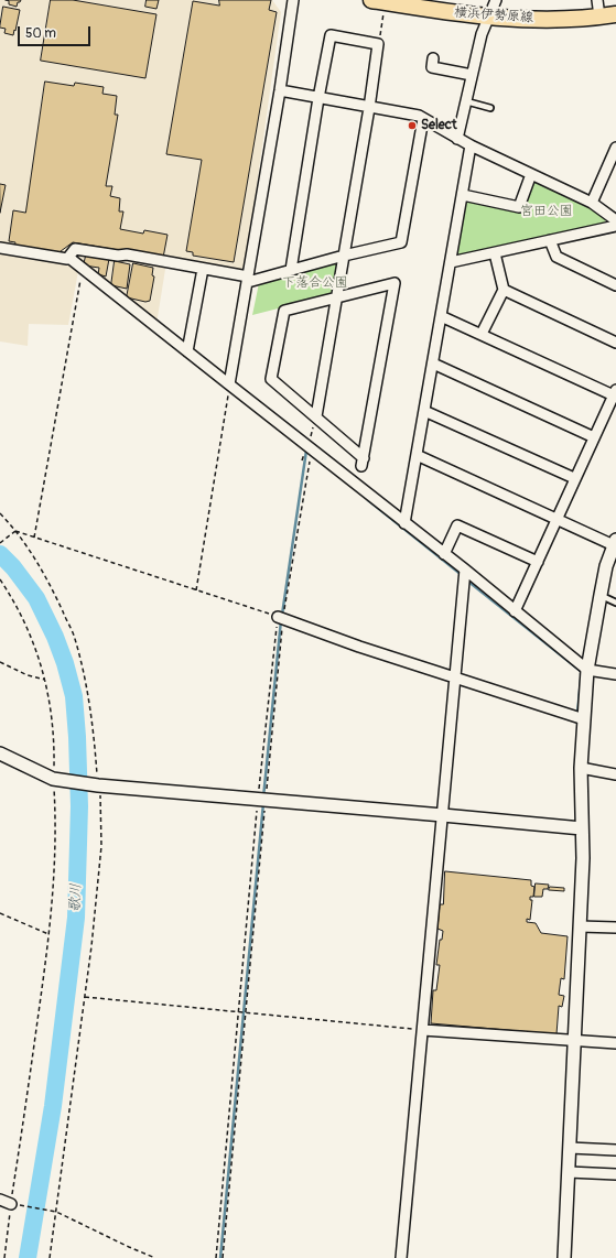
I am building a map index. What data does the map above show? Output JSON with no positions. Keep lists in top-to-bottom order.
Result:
{
  "streets": {
    "main road": ["横浜伊勢原線"]
  },
  "water": ["歌川"],
  "parks": ["宮田公園", "下落合公園"],
  "places": ["Select"],
  "scale_bar": "50 m"
}
